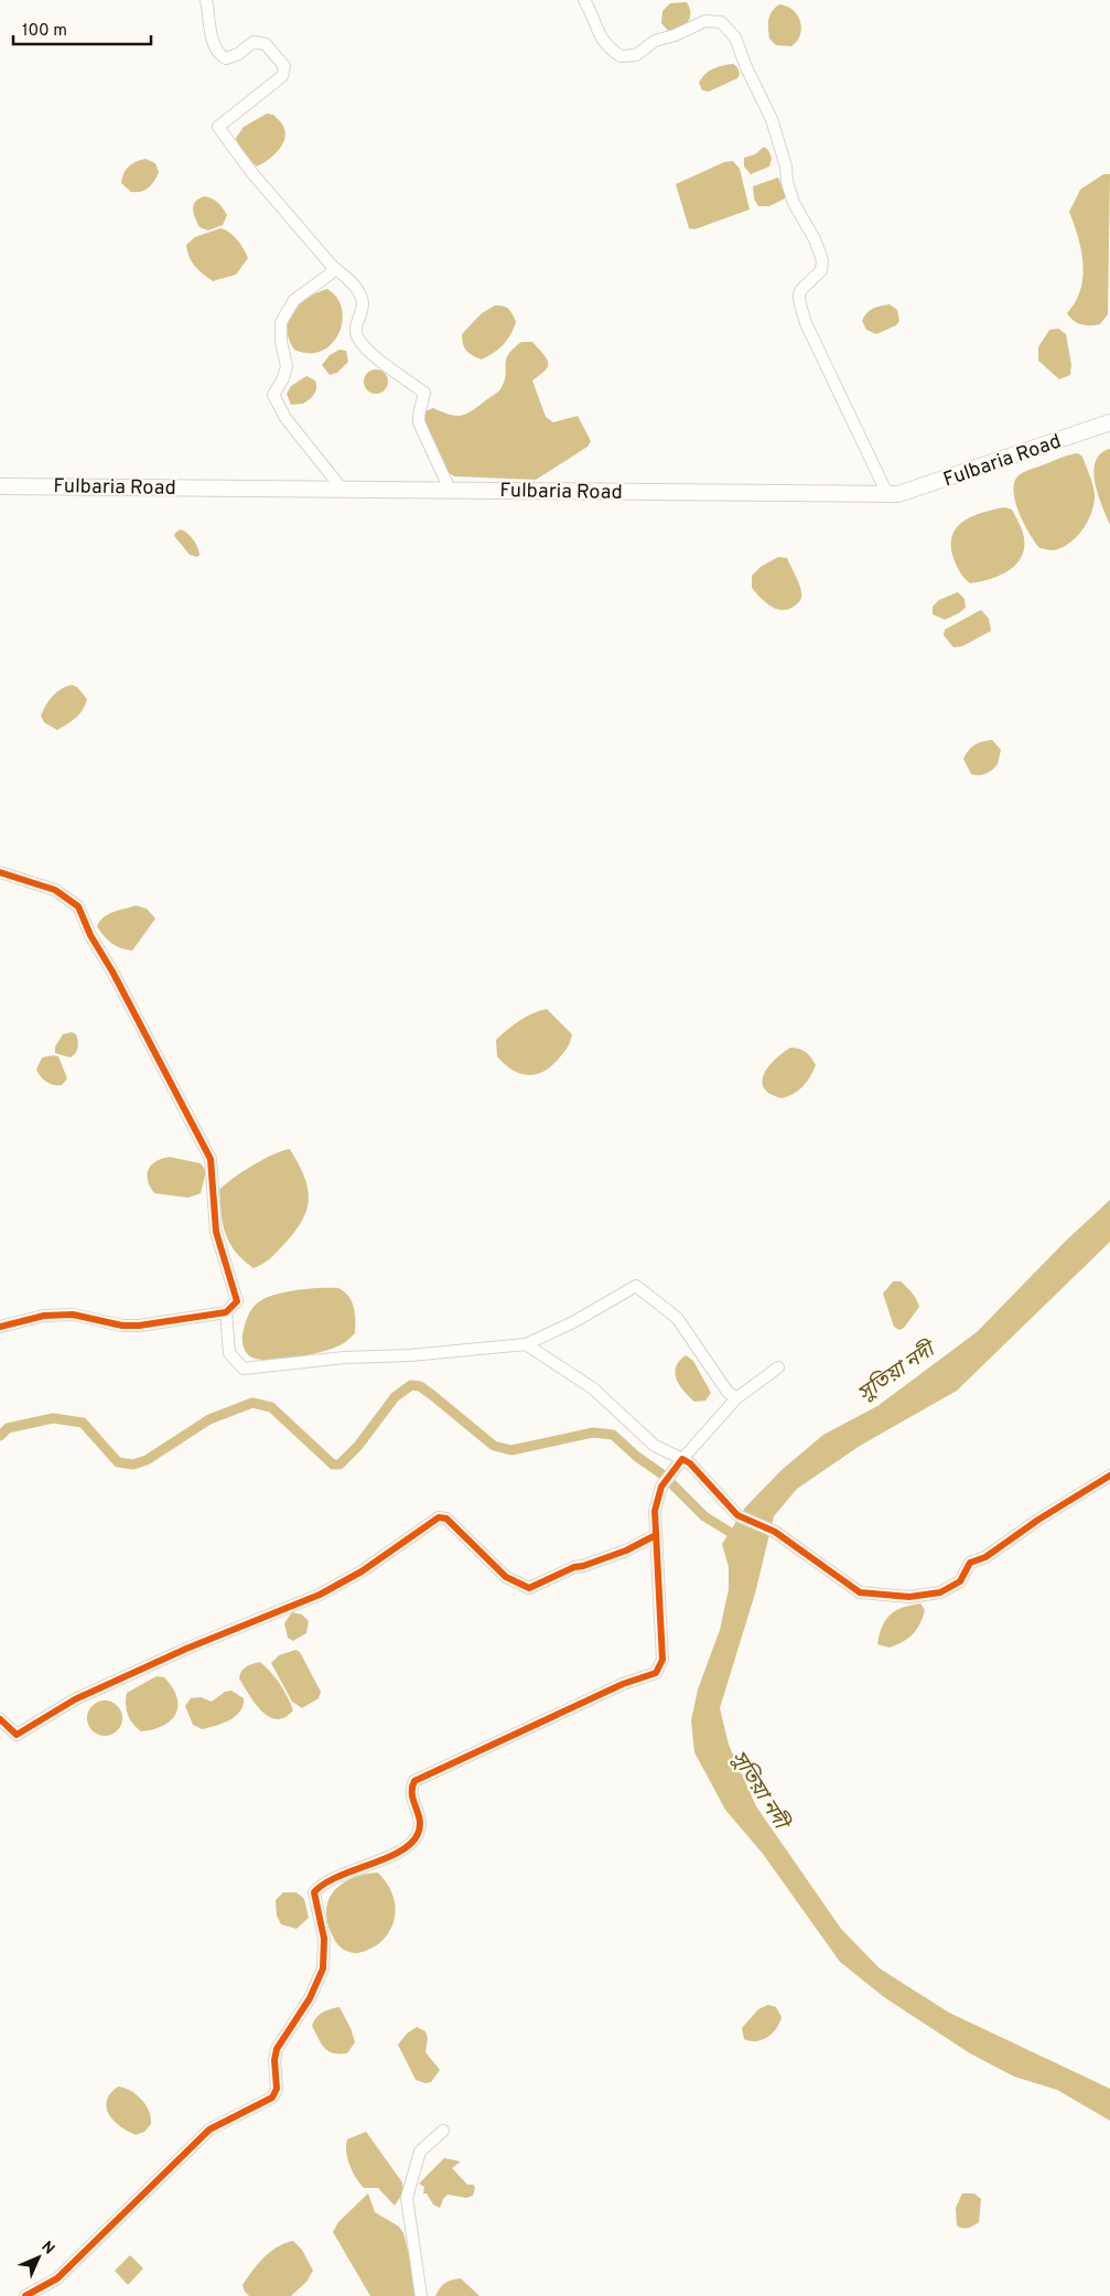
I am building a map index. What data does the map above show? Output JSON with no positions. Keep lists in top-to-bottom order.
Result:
{
  "streets": {
    "main road": ["Fulbaria Road"]
  },
  "water": ["সুতিয়া নদী"],
  "scale_bar": "100 m",
  "north": "top right"
}
